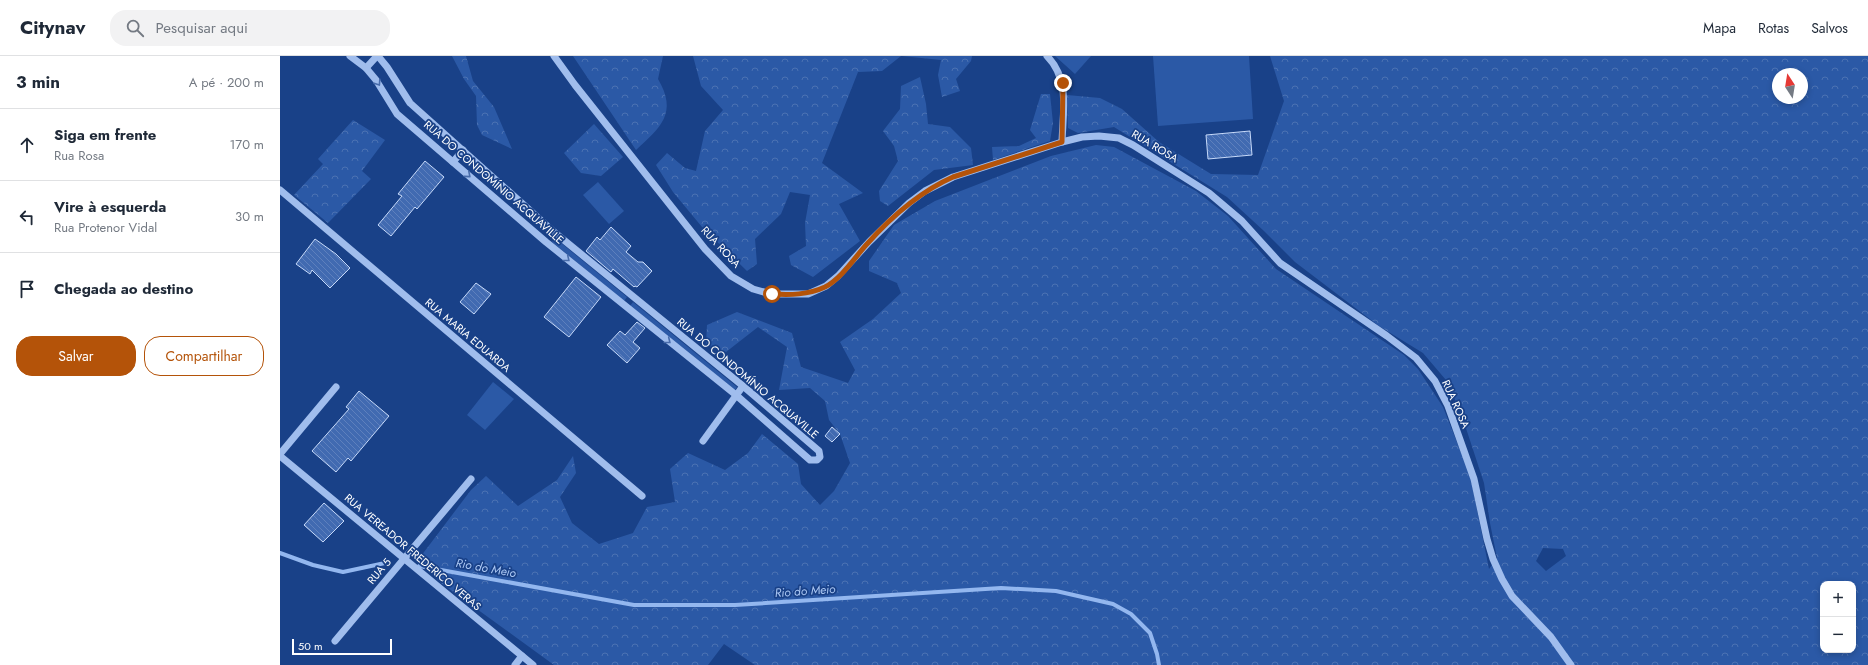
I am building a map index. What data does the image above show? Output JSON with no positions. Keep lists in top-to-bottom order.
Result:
{
  "streets": {
    "street": [
      "RUA ROSA",
      "RUA DO CONDOMÍNIO ACQUAVILLE",
      "RUA MARIA EDUARDA",
      "RUA VEREADOR FREDERICO VERAS",
      "RUA 5"
    ]
  },
  "crossings": [
    ["RUA VEREADOR FREDERICO VERAS", "RUA 5"]
  ],
  "water": ["Rio do Meio"],
  "scale_bar": "50 m",
  "north": "top",
  "page": {
    "header": "Citynav",
    "search": "Pesquisar aqui",
    "nav": ["Mapa", "Rotas", "Salvos"],
    "heading": ["3 min", "A pé · 200 m"],
    "list": [
      ["Siga em frente", "Rua Rosa", "170 m"],
      ["Vire à esquerda", "Rua Protenor Vidal", "30 m"],
      "Chegada ao destino"
    ],
    "buttons": ["Salvar", "Compartilhar"],
    "map_buttons": ["+", "−"],
    "scale": "50 m"
  }
}
